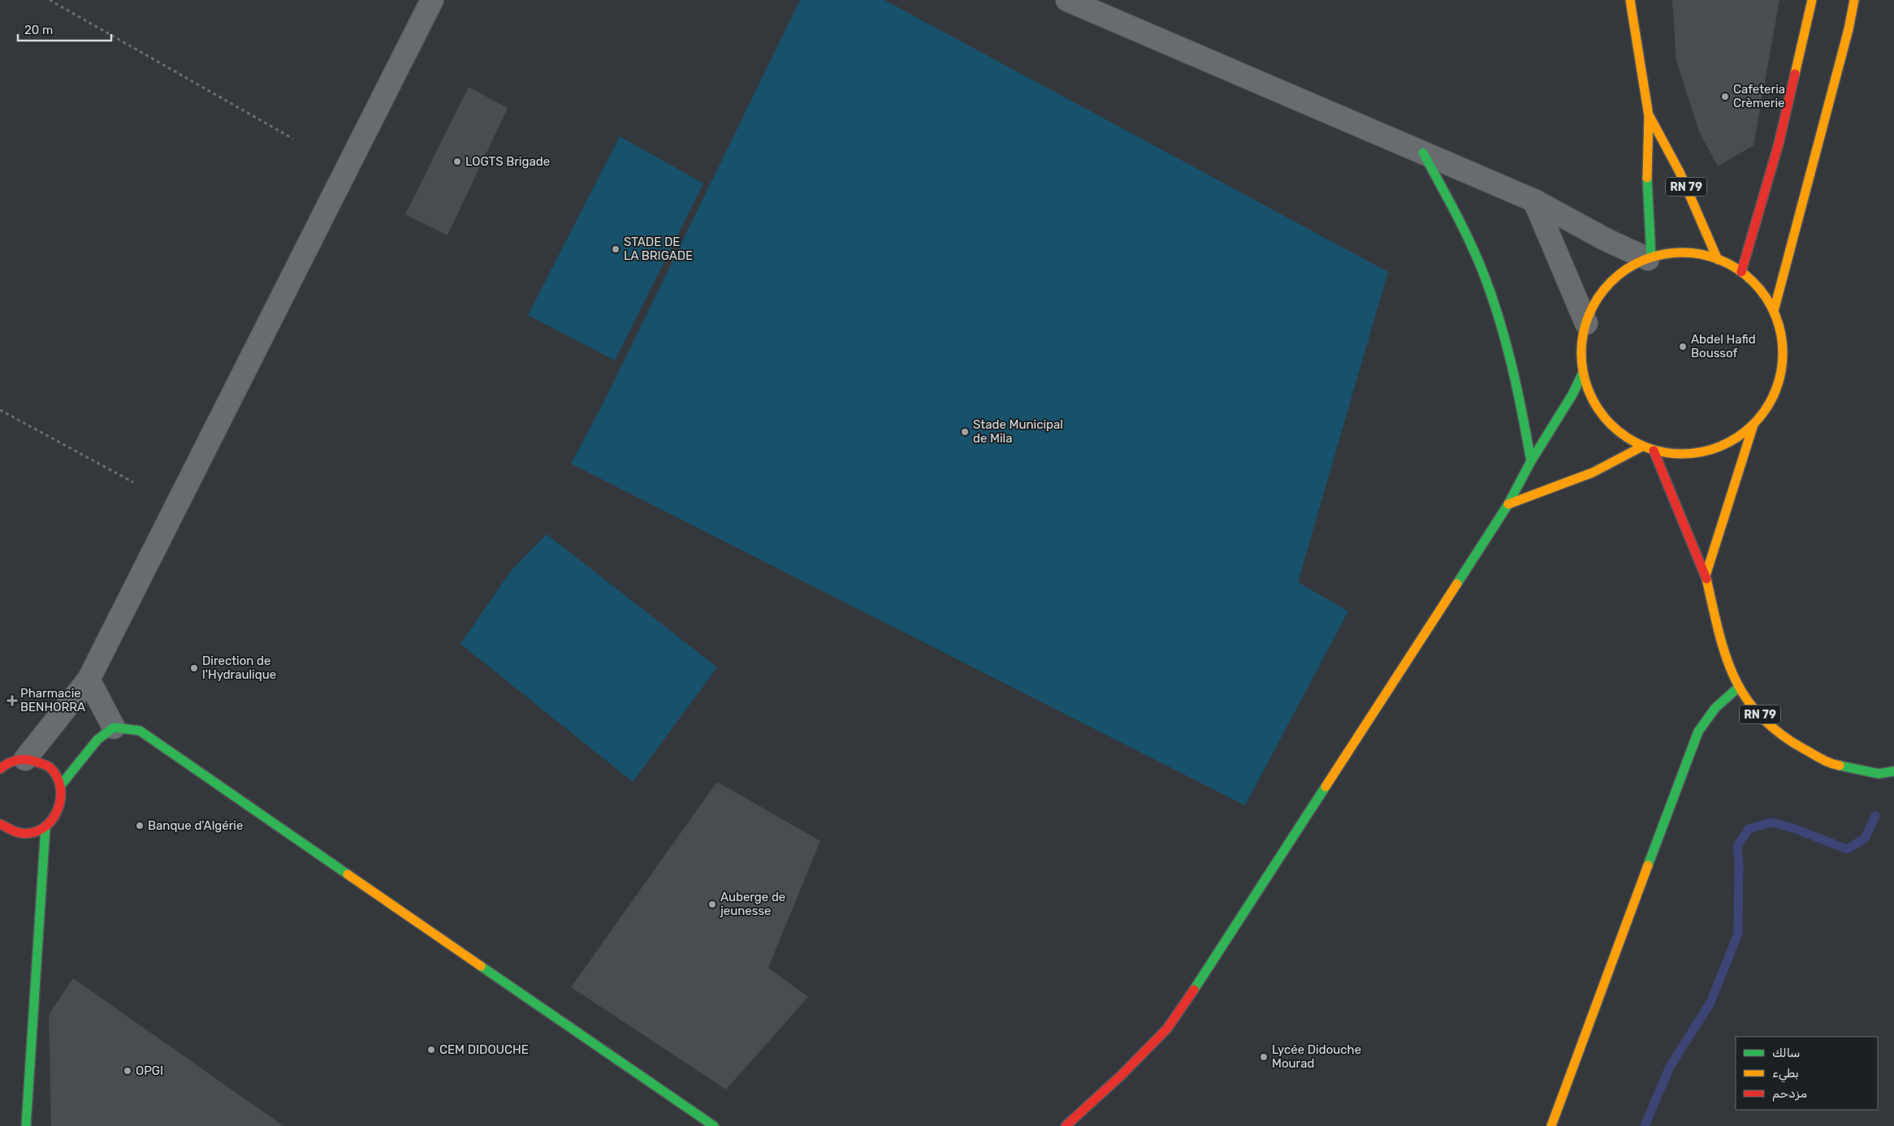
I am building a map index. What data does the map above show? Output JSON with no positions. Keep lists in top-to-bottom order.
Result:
{
  "streets": {
    "main road": ["RN 79"]
  },
  "places": {
    "other": [
      "Cafeteria Crèmerie",
      "LOGTS Brigade",
      "STADE DE LA BRIGADE",
      "Abdel Hafid Boussof",
      "Stade Municipal de Mila",
      "Direction de l'Hydraulique",
      "Banque d'Algérie",
      "Auberge de jeunesse",
      "CEM DIDOUCHE",
      "Lycée Didouche Mourad",
      "OPGI"
    ],
    "health": ["Pharmacie BENHORRA"]
  },
  "legend": ["سالك", "بطيء", "مزدحم"],
  "scale_bar": "20 m"
}
